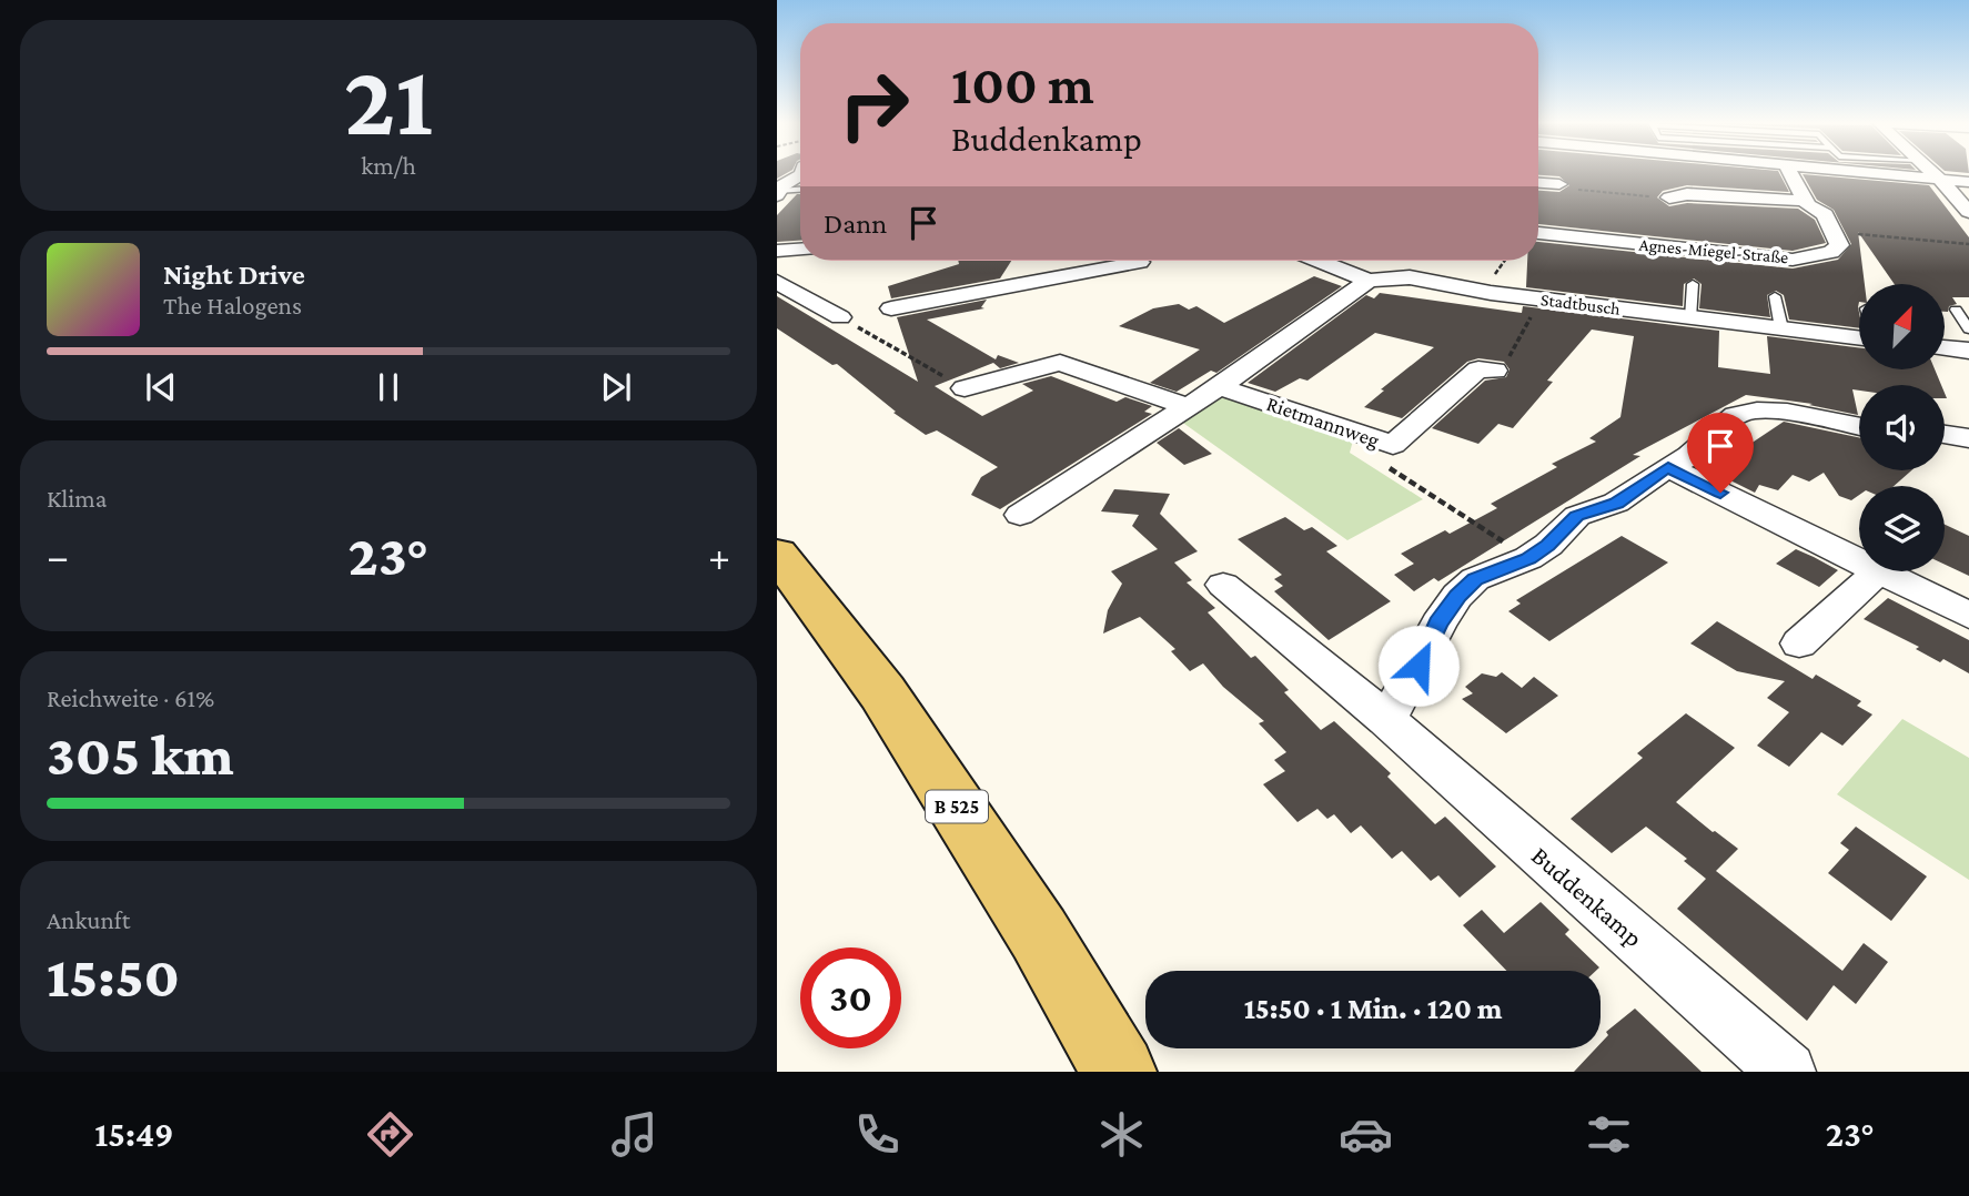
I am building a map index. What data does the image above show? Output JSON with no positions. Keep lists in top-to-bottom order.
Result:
{
  "streets": {
    "main road": ["B 525"],
    "street": [
      "Agnes-Miegel-Straße",
      "Stadtbusch",
      "Rietmannweg",
      "Buddenkamp"
    ]
  },
  "north": "top right",
  "page": {
    "tile": [
      ["21", "km/h"],
      "Klima",
      ["Reichweite · 61%", "305 km"],
      ["Ankunft", "15:50"]
    ],
    "turn": ["100 m", "Buddenkamp"],
    "then": "Dann",
    "song": ["Night Drive", "The Halogens"],
    "heat": ["−", "23°", "+"],
    "limit": "30",
    "trip": "15:50 · 1 Min. · 120 m",
    "tabs": ["15:49", "23°"]
  }
}
